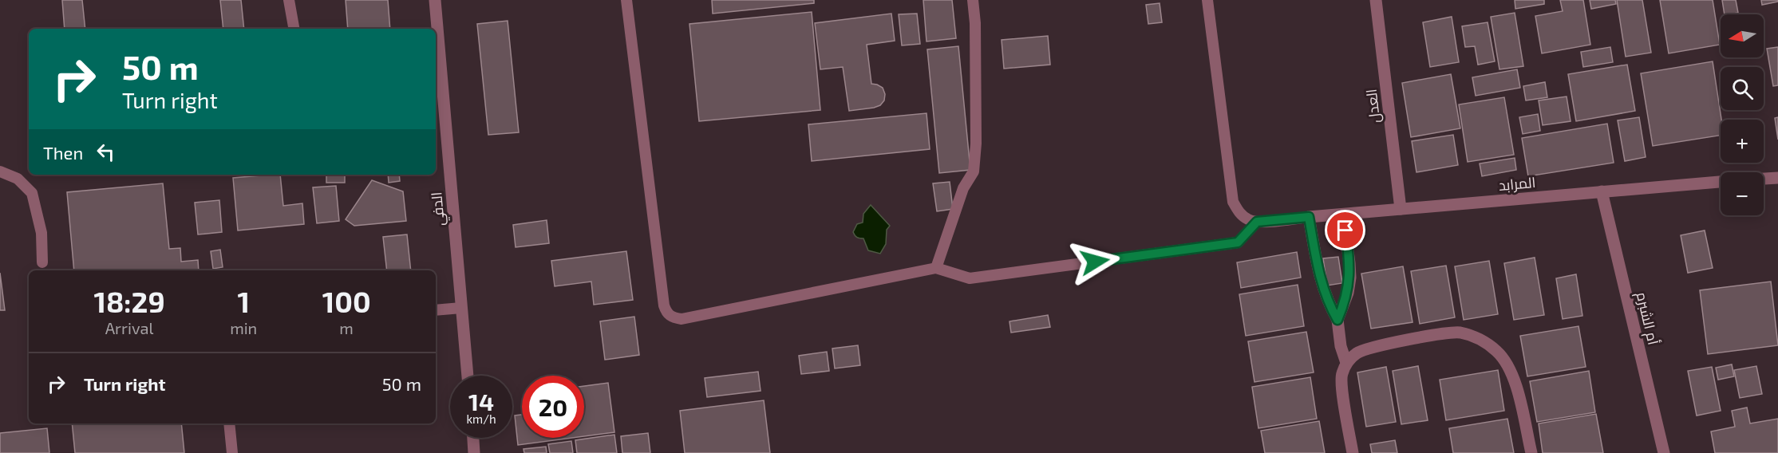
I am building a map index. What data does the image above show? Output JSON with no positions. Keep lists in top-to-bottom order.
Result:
{
  "streets": {
    "street": [
      "العدل",
      "المرابد",
      "الدفي",
      "أم الشبرم"
    ]
  },
  "crossings": [
    ["العدل", "المرابد"],
    ["المرابد", "أم الشبرم"]
  ],
  "north": "left",
  "page": {
    "map_buttons": ["+", "−"],
    "turn": ["50 m", "Turn right"],
    "then": "Then",
    "eta": [
      "18:29",
      "Arrival",
      "1",
      "min",
      "100",
      "m"
    ],
    "list": [
      {
        "name": "Turn right",
        "value": "50 m"
      }
    ],
    "speed": "14 km/h",
    "limit": "20"
  }
}
